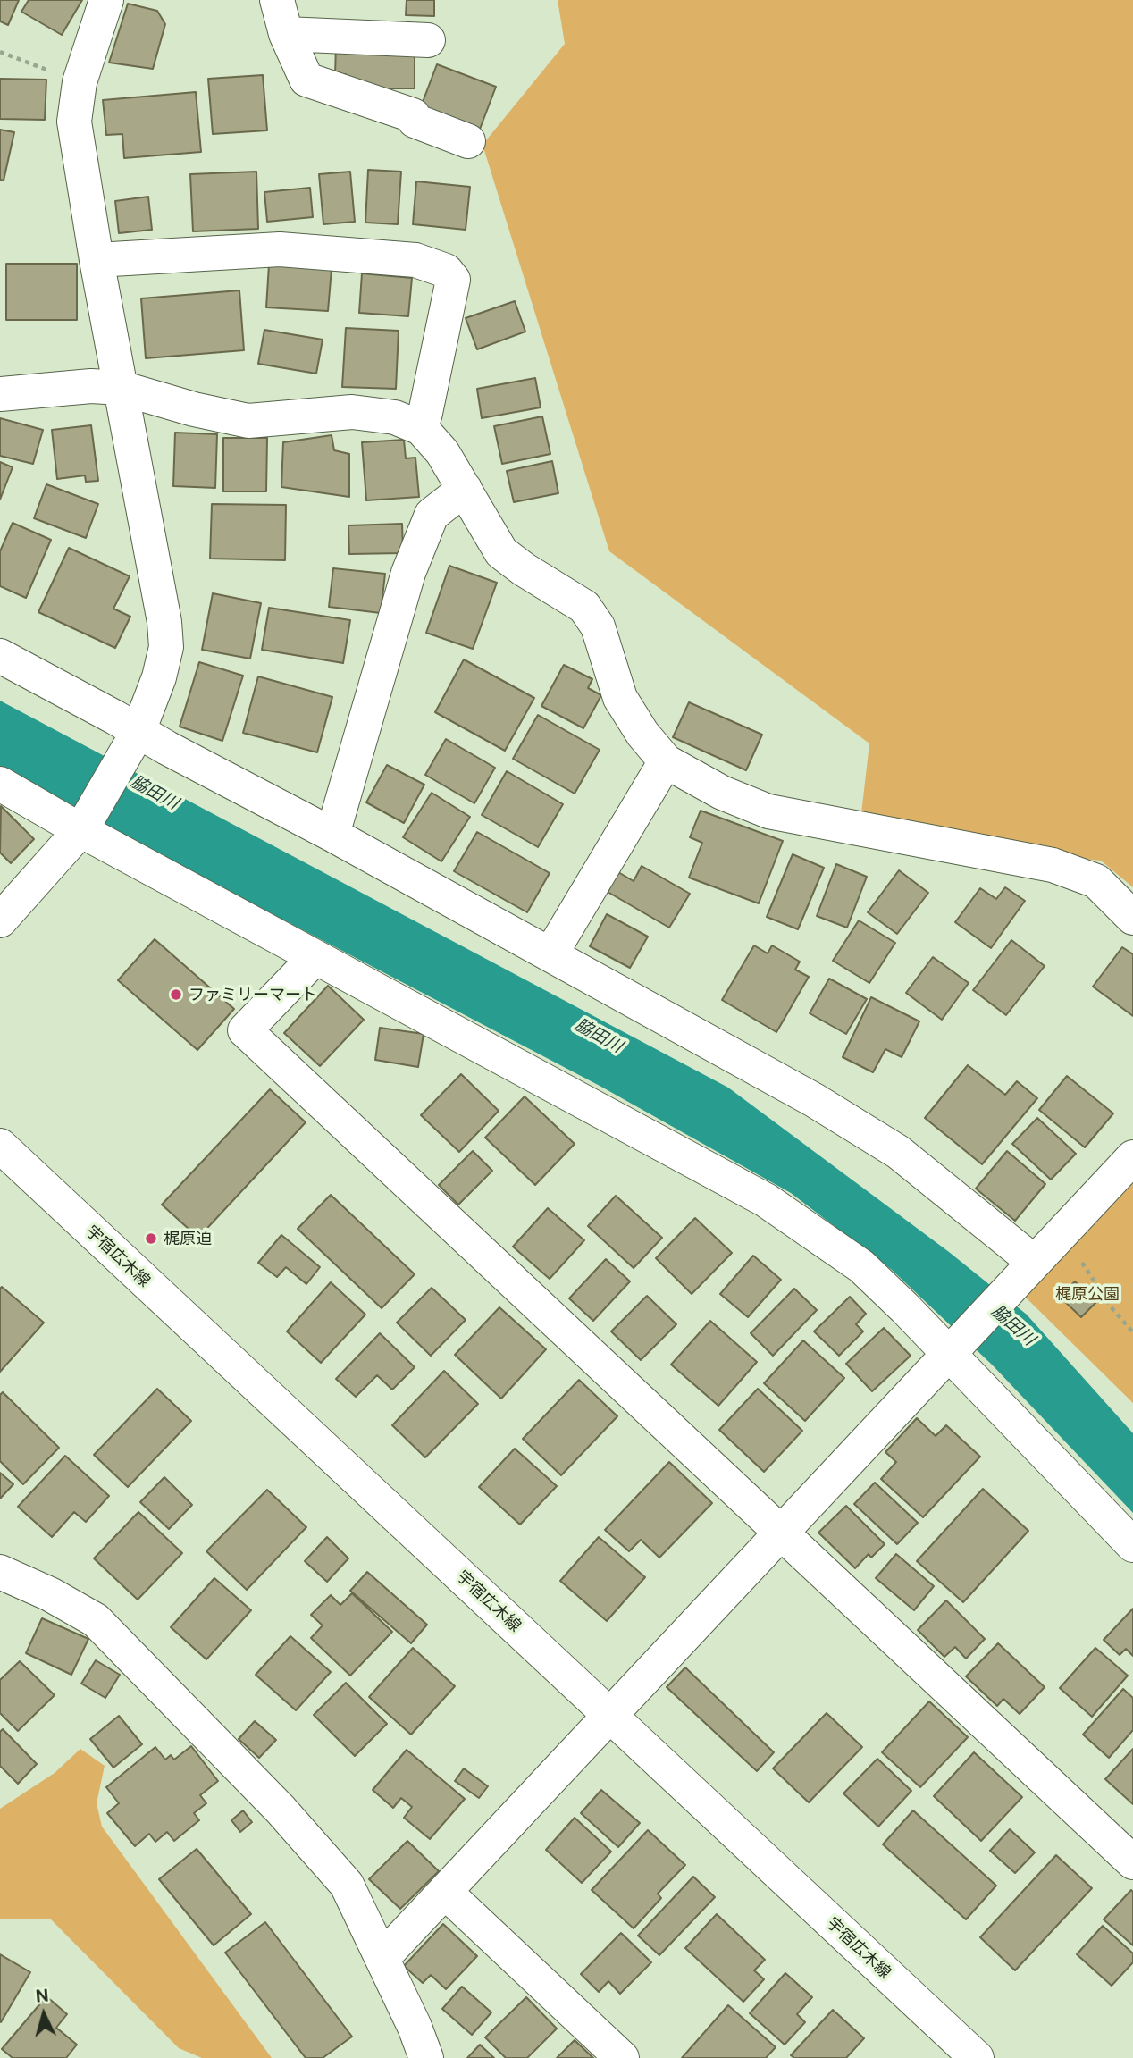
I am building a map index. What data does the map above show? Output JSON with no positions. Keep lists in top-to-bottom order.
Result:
{
  "streets": {
    "street": ["宇宿広木線"]
  },
  "water": ["脇田川"],
  "parks": ["梶原公園"],
  "places": ["ファミリーマート", "梶原迫"],
  "north": "top"
}
